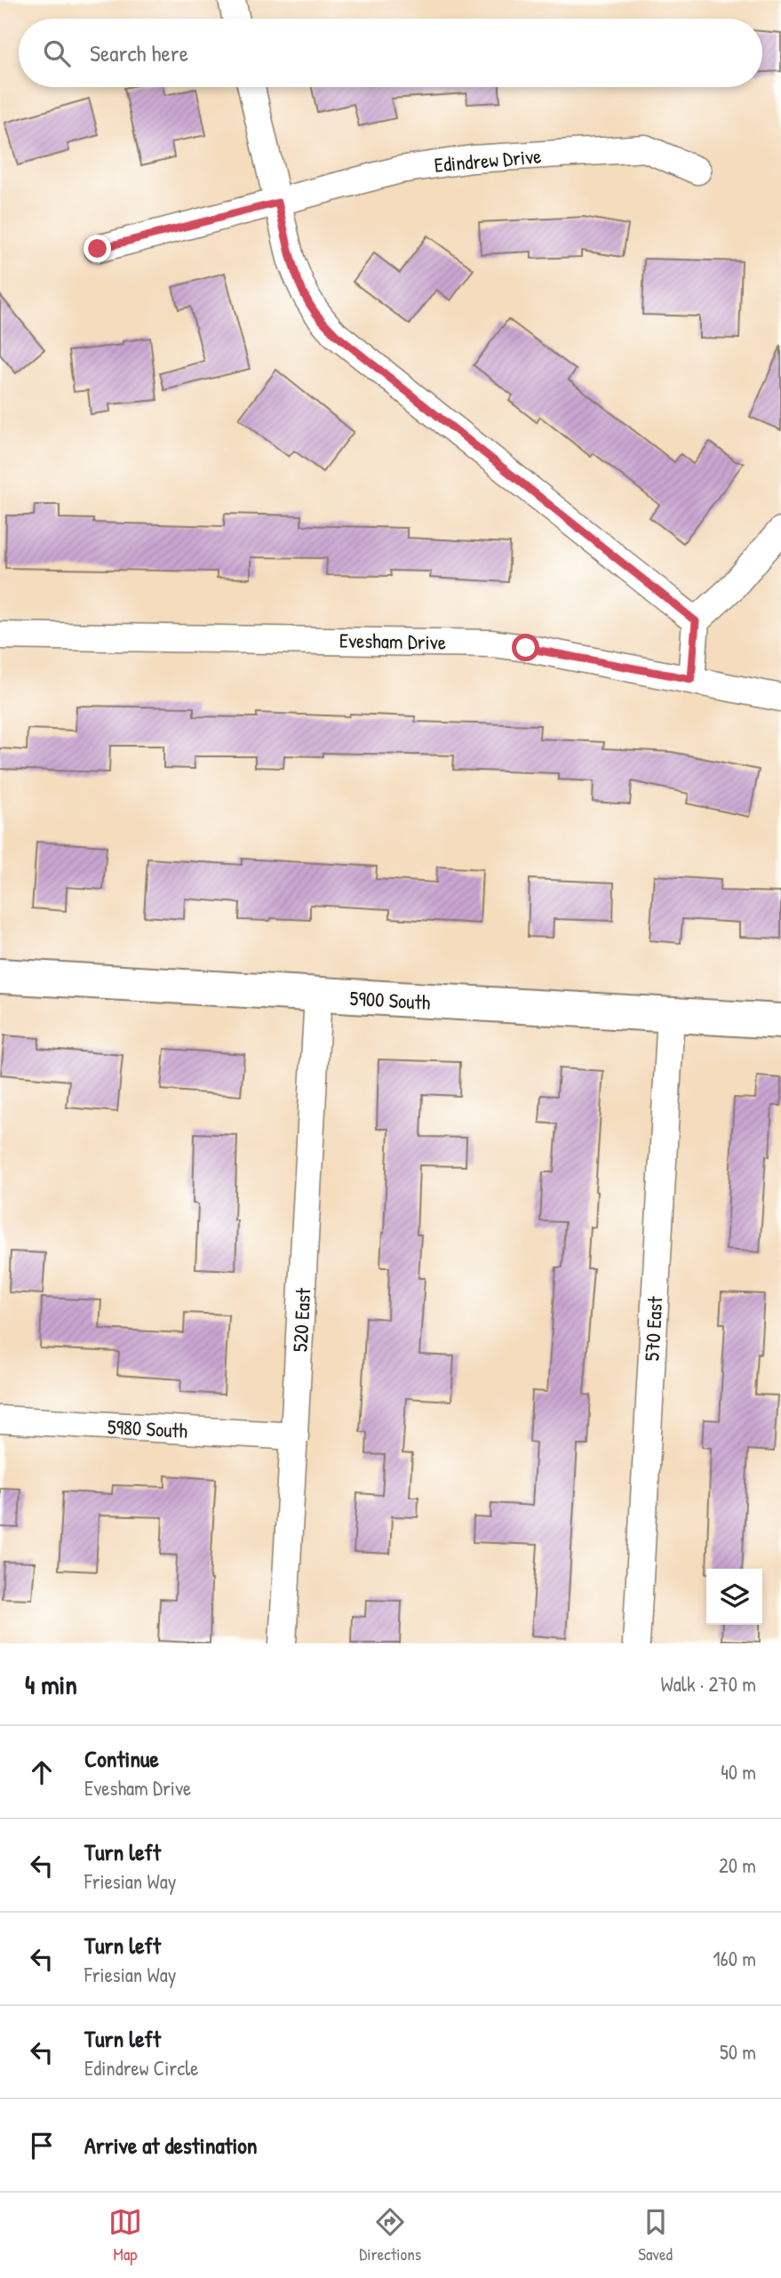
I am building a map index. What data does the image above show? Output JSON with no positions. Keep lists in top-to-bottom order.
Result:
{
  "streets": {
    "main road": ["5900 South"],
    "street": [
      "Edindrew Drive",
      "Evesham Drive",
      "520 East",
      "570 East",
      "5980 South"
    ]
  },
  "crossings": [
    ["5900 South", "520 East"],
    ["5900 South", "570 East"],
    ["520 East", "5980 South"]
  ],
  "page": {
    "search": "Search here",
    "heading": ["4 min", "Walk · 270 m"],
    "list": [
      ["Continue", "Evesham Drive", "40 m"],
      ["Turn left", "Friesian Way", "20 m"],
      ["Turn left", "Friesian Way", "160 m"],
      ["Turn left", "Edindrew Circle", "50 m"],
      "Arrive at destination"
    ],
    "nav": ["Map", "Directions", "Saved"]
  }
}
